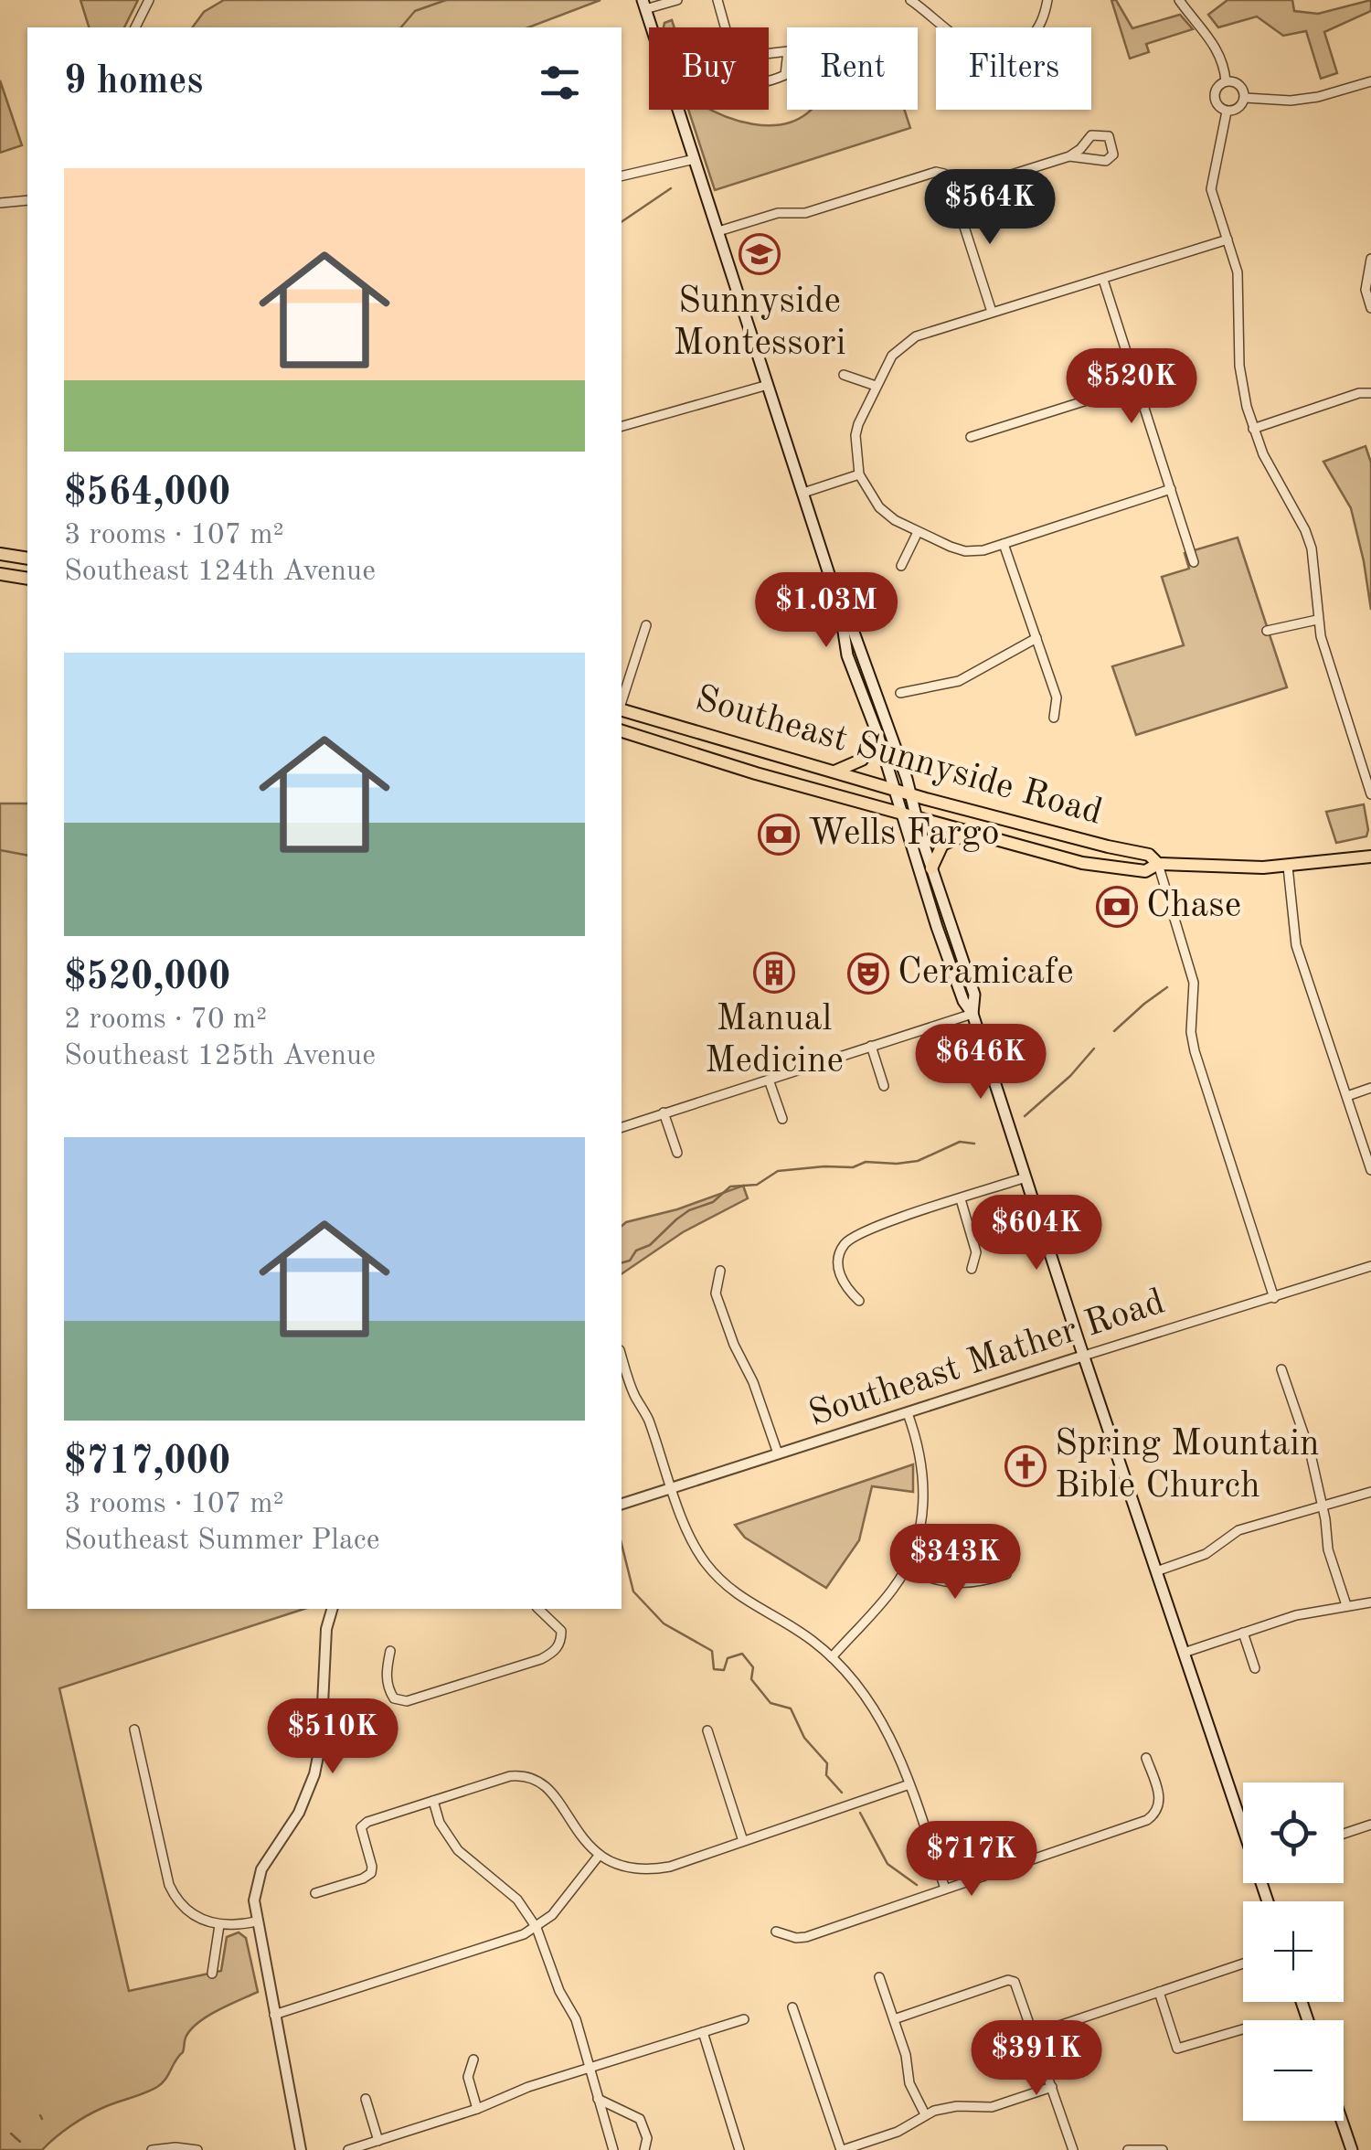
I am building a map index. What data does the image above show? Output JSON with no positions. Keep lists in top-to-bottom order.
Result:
{
  "streets": {
    "main road": ["Southeast Sunnyside Road"],
    "street": ["Southeast Mather Road"]
  },
  "places": {
    "school or university": ["Sunnyside Montessori"],
    "bank": ["Wells Fargo", "Chase"],
    "building": ["Manual Medicine"],
    "theatre": ["Ceramicafe"],
    "church": ["Spring Mountain Bible Church"]
  },
  "page": {
    "chip": ["Buy", "Rent", "Filters"],
    "heading": "9 homes",
    "list": [
      {
        "name": "$564,000",
        "note": "3 rooms · 107 m² · Southeast 124th Avenue"
      },
      {
        "name": "$520,000",
        "note": "2 rooms · 70 m² · Southeast 125th Avenue"
      },
      {
        "name": "$717,000",
        "note": "3 rooms · 107 m² · Southeast Summer Place"
      }
    ],
    "price": [
      "$564K",
      "$520K",
      "$1.03M",
      "$646K",
      "$604K",
      "$343K",
      "$510K",
      "$717K",
      "$391K"
    ],
    "map_buttons": ["+", "−"]
  }
}
